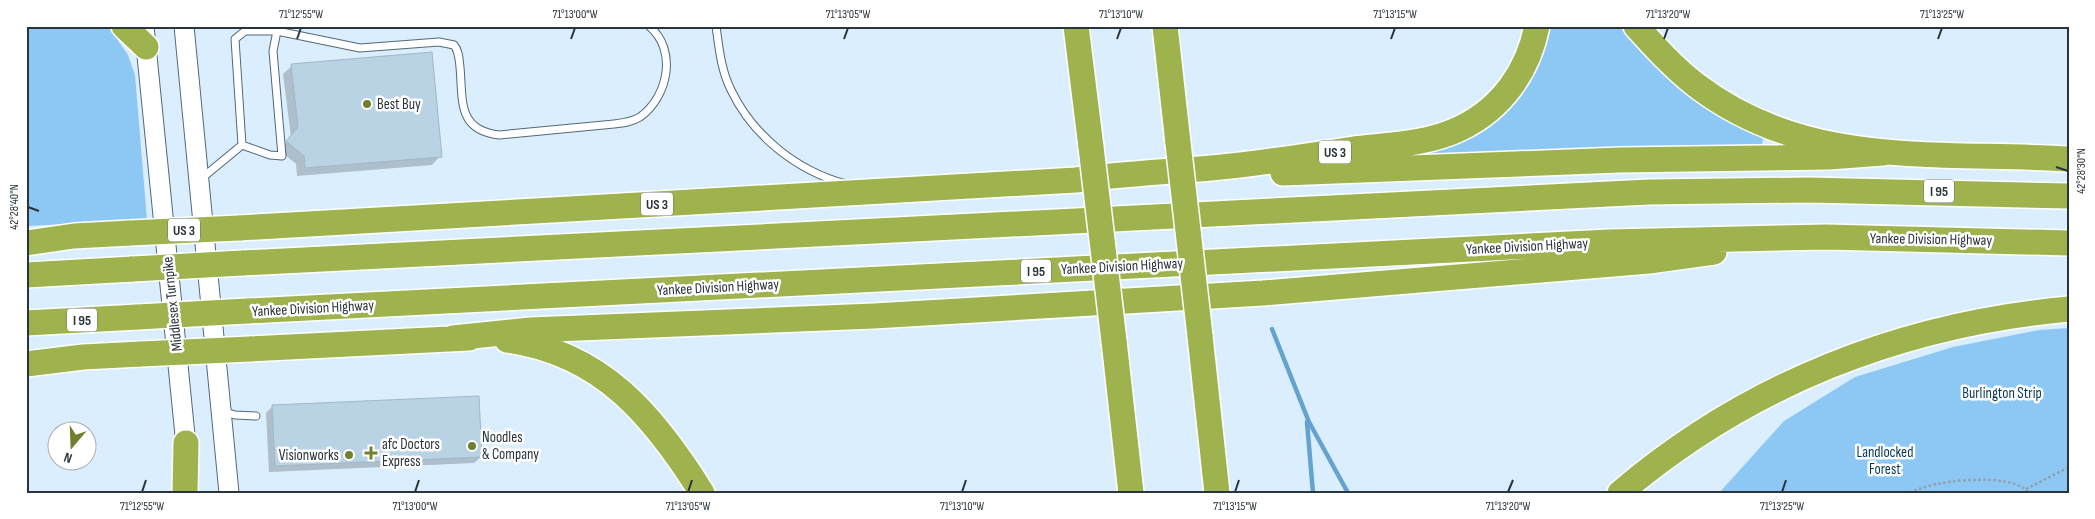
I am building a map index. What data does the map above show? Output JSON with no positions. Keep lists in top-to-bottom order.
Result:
{
  "streets": {
    "highway": ["US 3", "I 95", "Yankee Division Highway"],
    "main road": ["Middlesex Turnpike"]
  },
  "parks": ["Burlington Strip", "Landlocked Forest"],
  "places": {
    "other": ["Best Buy", "Noodles & Company", "Visionworks"],
    "health": ["afc Doctors Express"]
  },
  "north": "bottom",
  "coordinates": [
    "71°12'55\"W",
    "71°13'00\"W",
    "71°13'05\"W",
    "71°13'10\"W",
    "71°13'15\"W",
    "71°13'20\"W",
    "71°13'25\"W",
    "42°28'30\"N",
    "42°28'40\"N"
  ]
}
